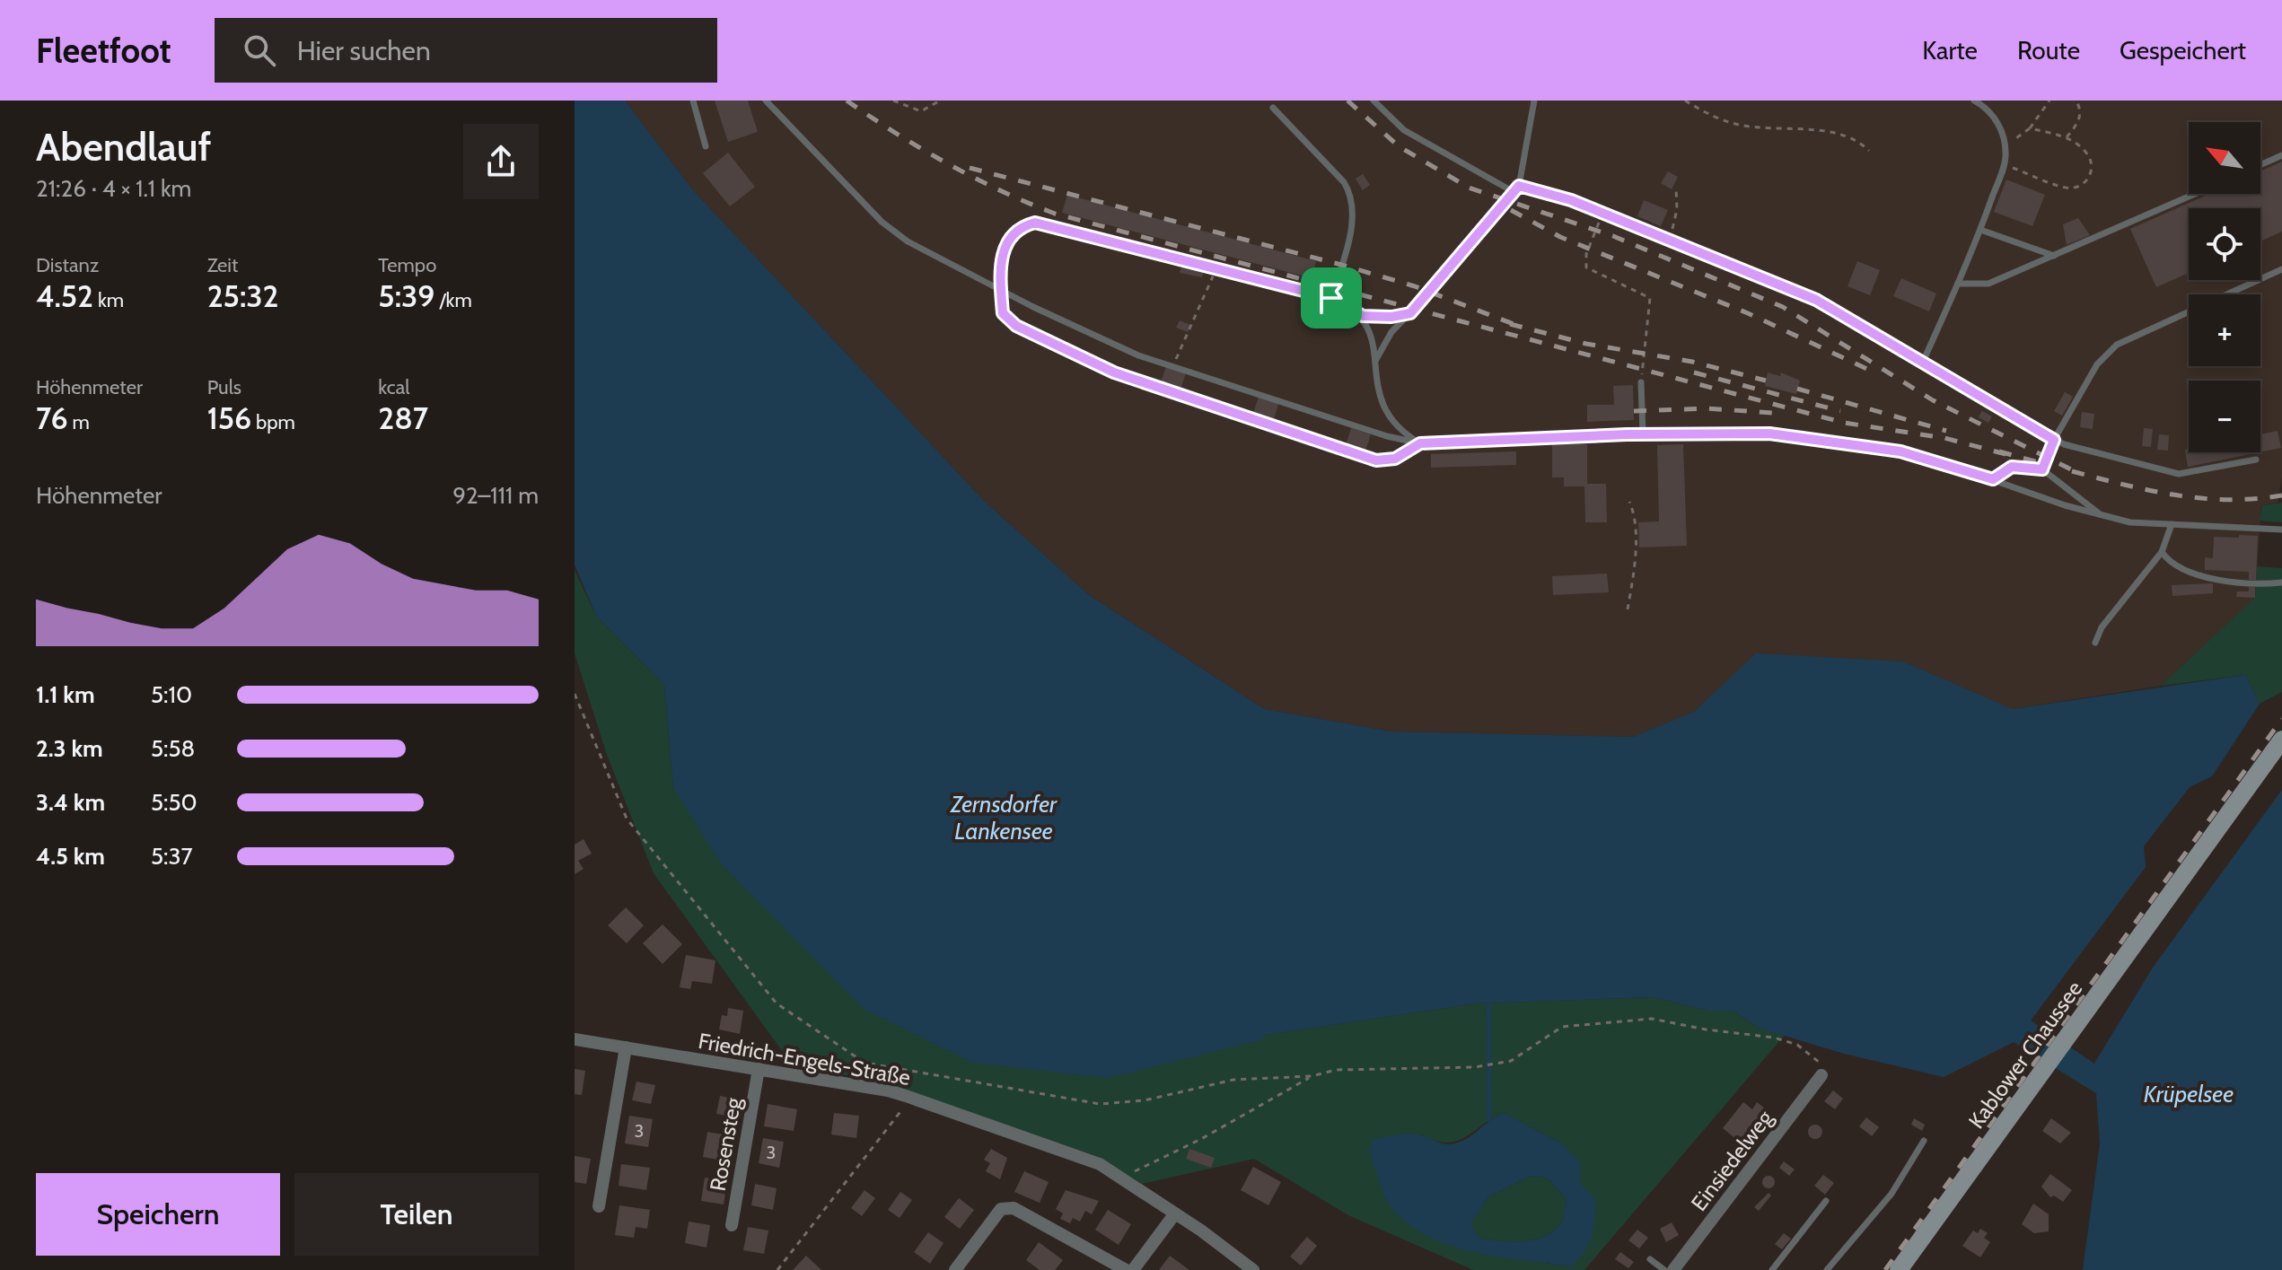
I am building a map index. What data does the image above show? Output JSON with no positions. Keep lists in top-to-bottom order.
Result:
{
  "streets": {
    "street": [
      "Kablower Chaussee",
      "Friedrich-Engels-Straße",
      "Rosensteg",
      "Einsiedelweg"
    ]
  },
  "crossings": [
    ["Friedrich-Engels-Straße", "Rosensteg"]
  ],
  "water": ["Zernsdorfer Lankensee", "Krüpelsee"],
  "house_numbers": ["3", "3"],
  "north": "top left",
  "page": {
    "header": "Fleetfoot",
    "search": "Hier suchen",
    "nav": ["Karte", "Route", "Gespeichert"],
    "heading": ["Abendlauf", "21:26 · 4 × 1.1 km"],
    "map_buttons": ["+", "−"],
    "stats": [
      ["Distanz", "4.52 km"],
      ["Zeit", "25:32"],
      ["Tempo", "5:39 /km"],
      ["Höhenmeter", "76 m"],
      ["Puls", "156 bpm"],
      ["kcal", "287"]
    ],
    "chart": ["Höhenmeter", "92–111 m"],
    "list": [
      {
        "name": "1.1 km",
        "note": "5:10"
      },
      {
        "name": "2.3 km",
        "note": "5:58"
      },
      {
        "name": "3.4 km",
        "note": "5:50"
      },
      {
        "name": "4.5 km",
        "note": "5:37"
      }
    ],
    "buttons": ["Speichern", "Teilen"]
  }
}
